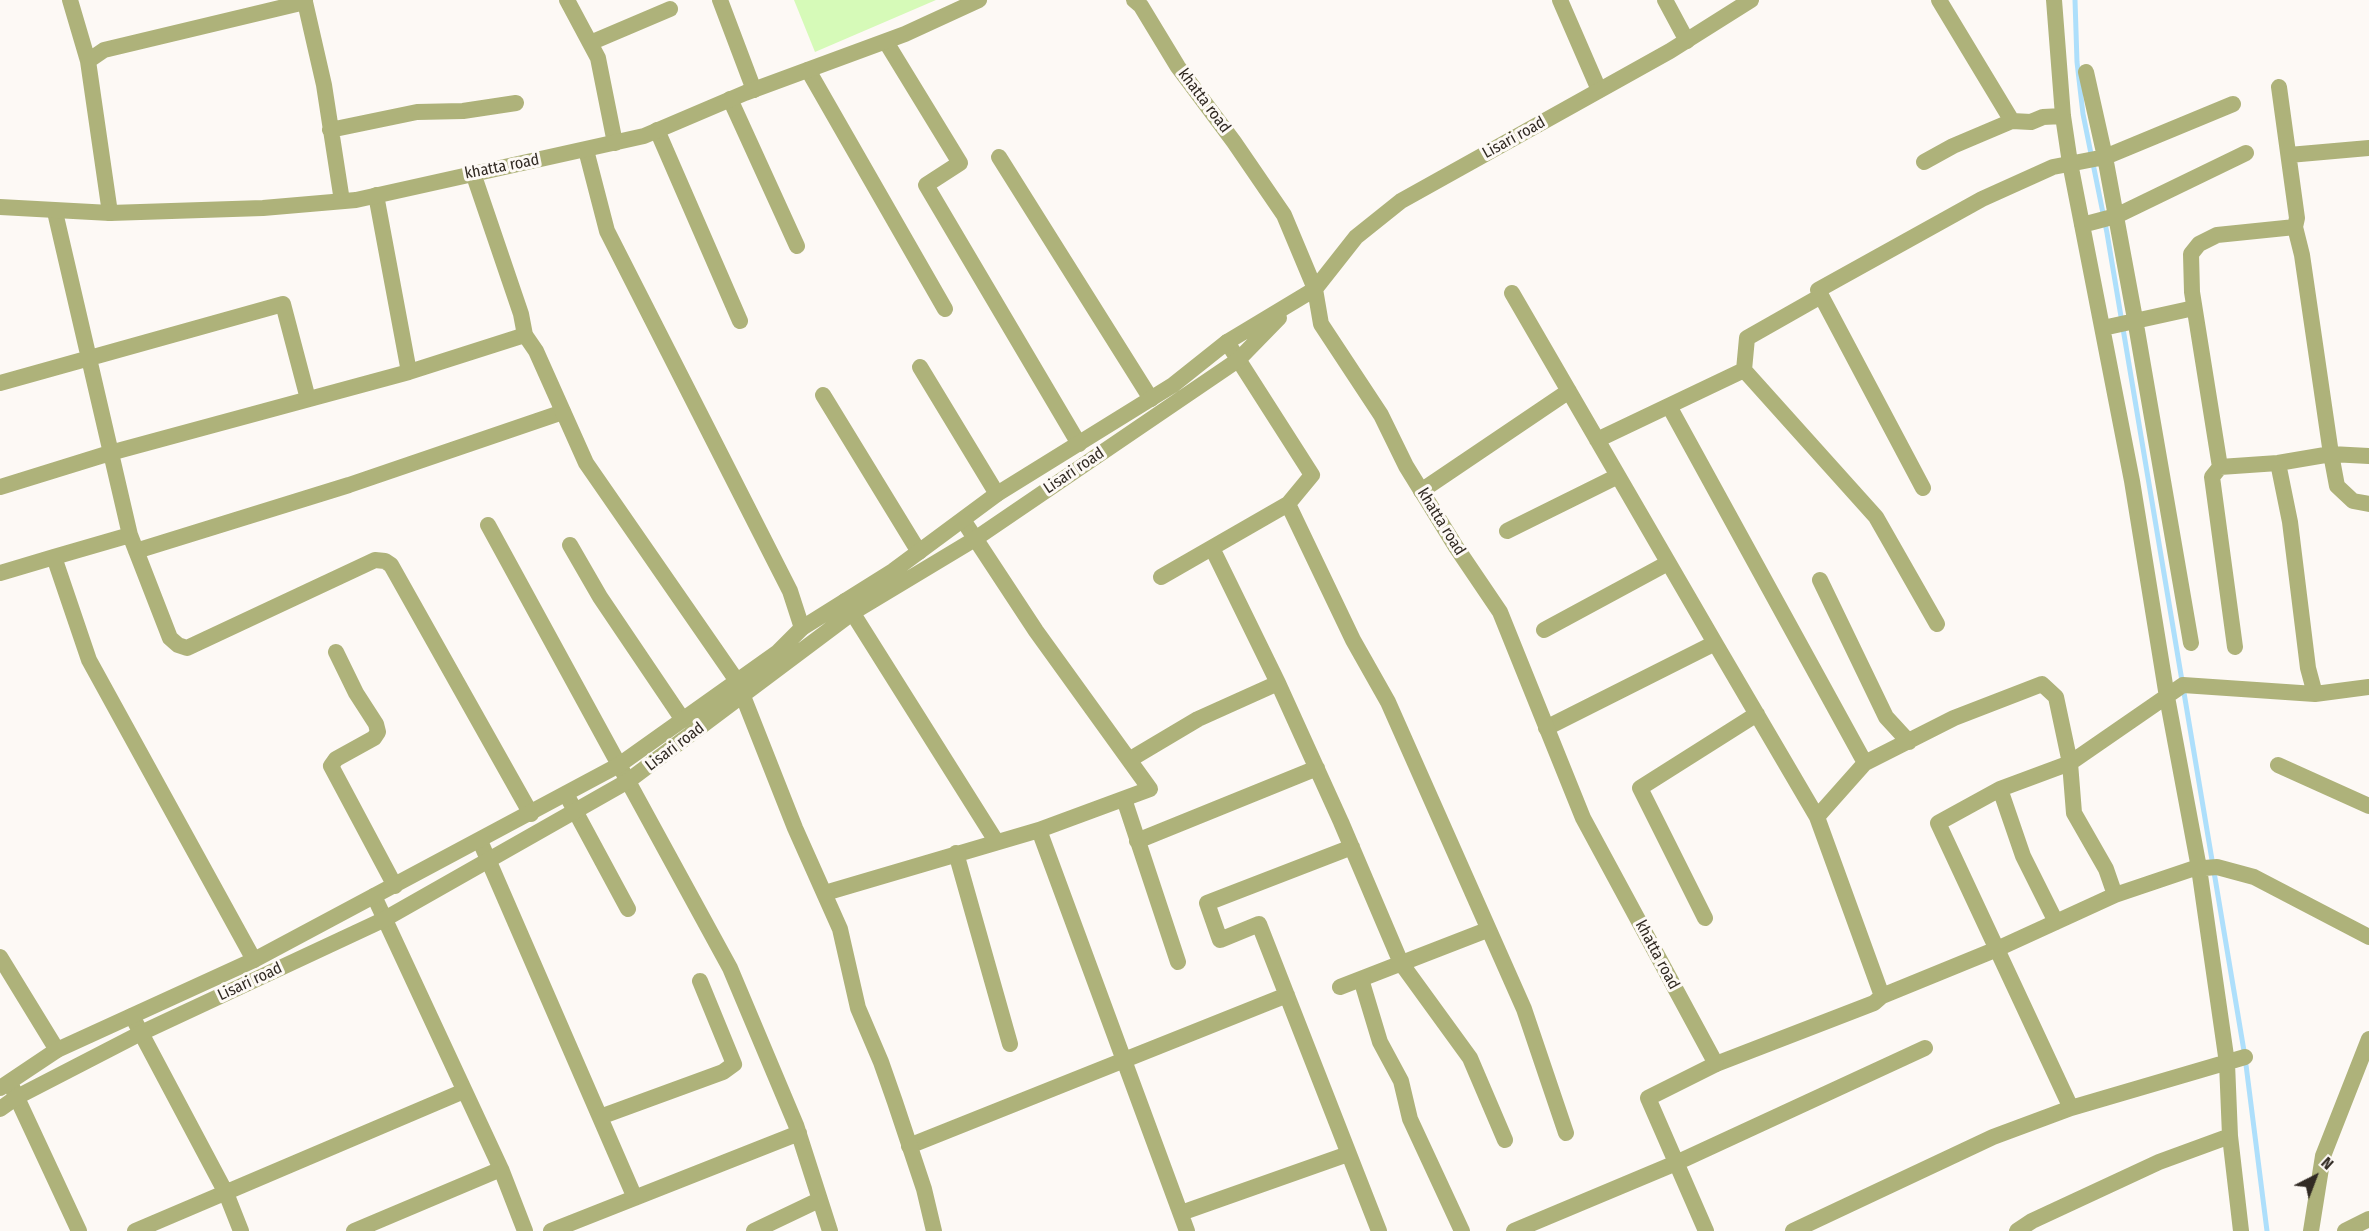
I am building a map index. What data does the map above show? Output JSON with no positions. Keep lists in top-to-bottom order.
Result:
{
  "streets": {
    "street": ["khatta road", "Lisari road"]
  },
  "crossings": [
    ["khatta road", "Lisari road"]
  ],
  "north": "top right"
}
